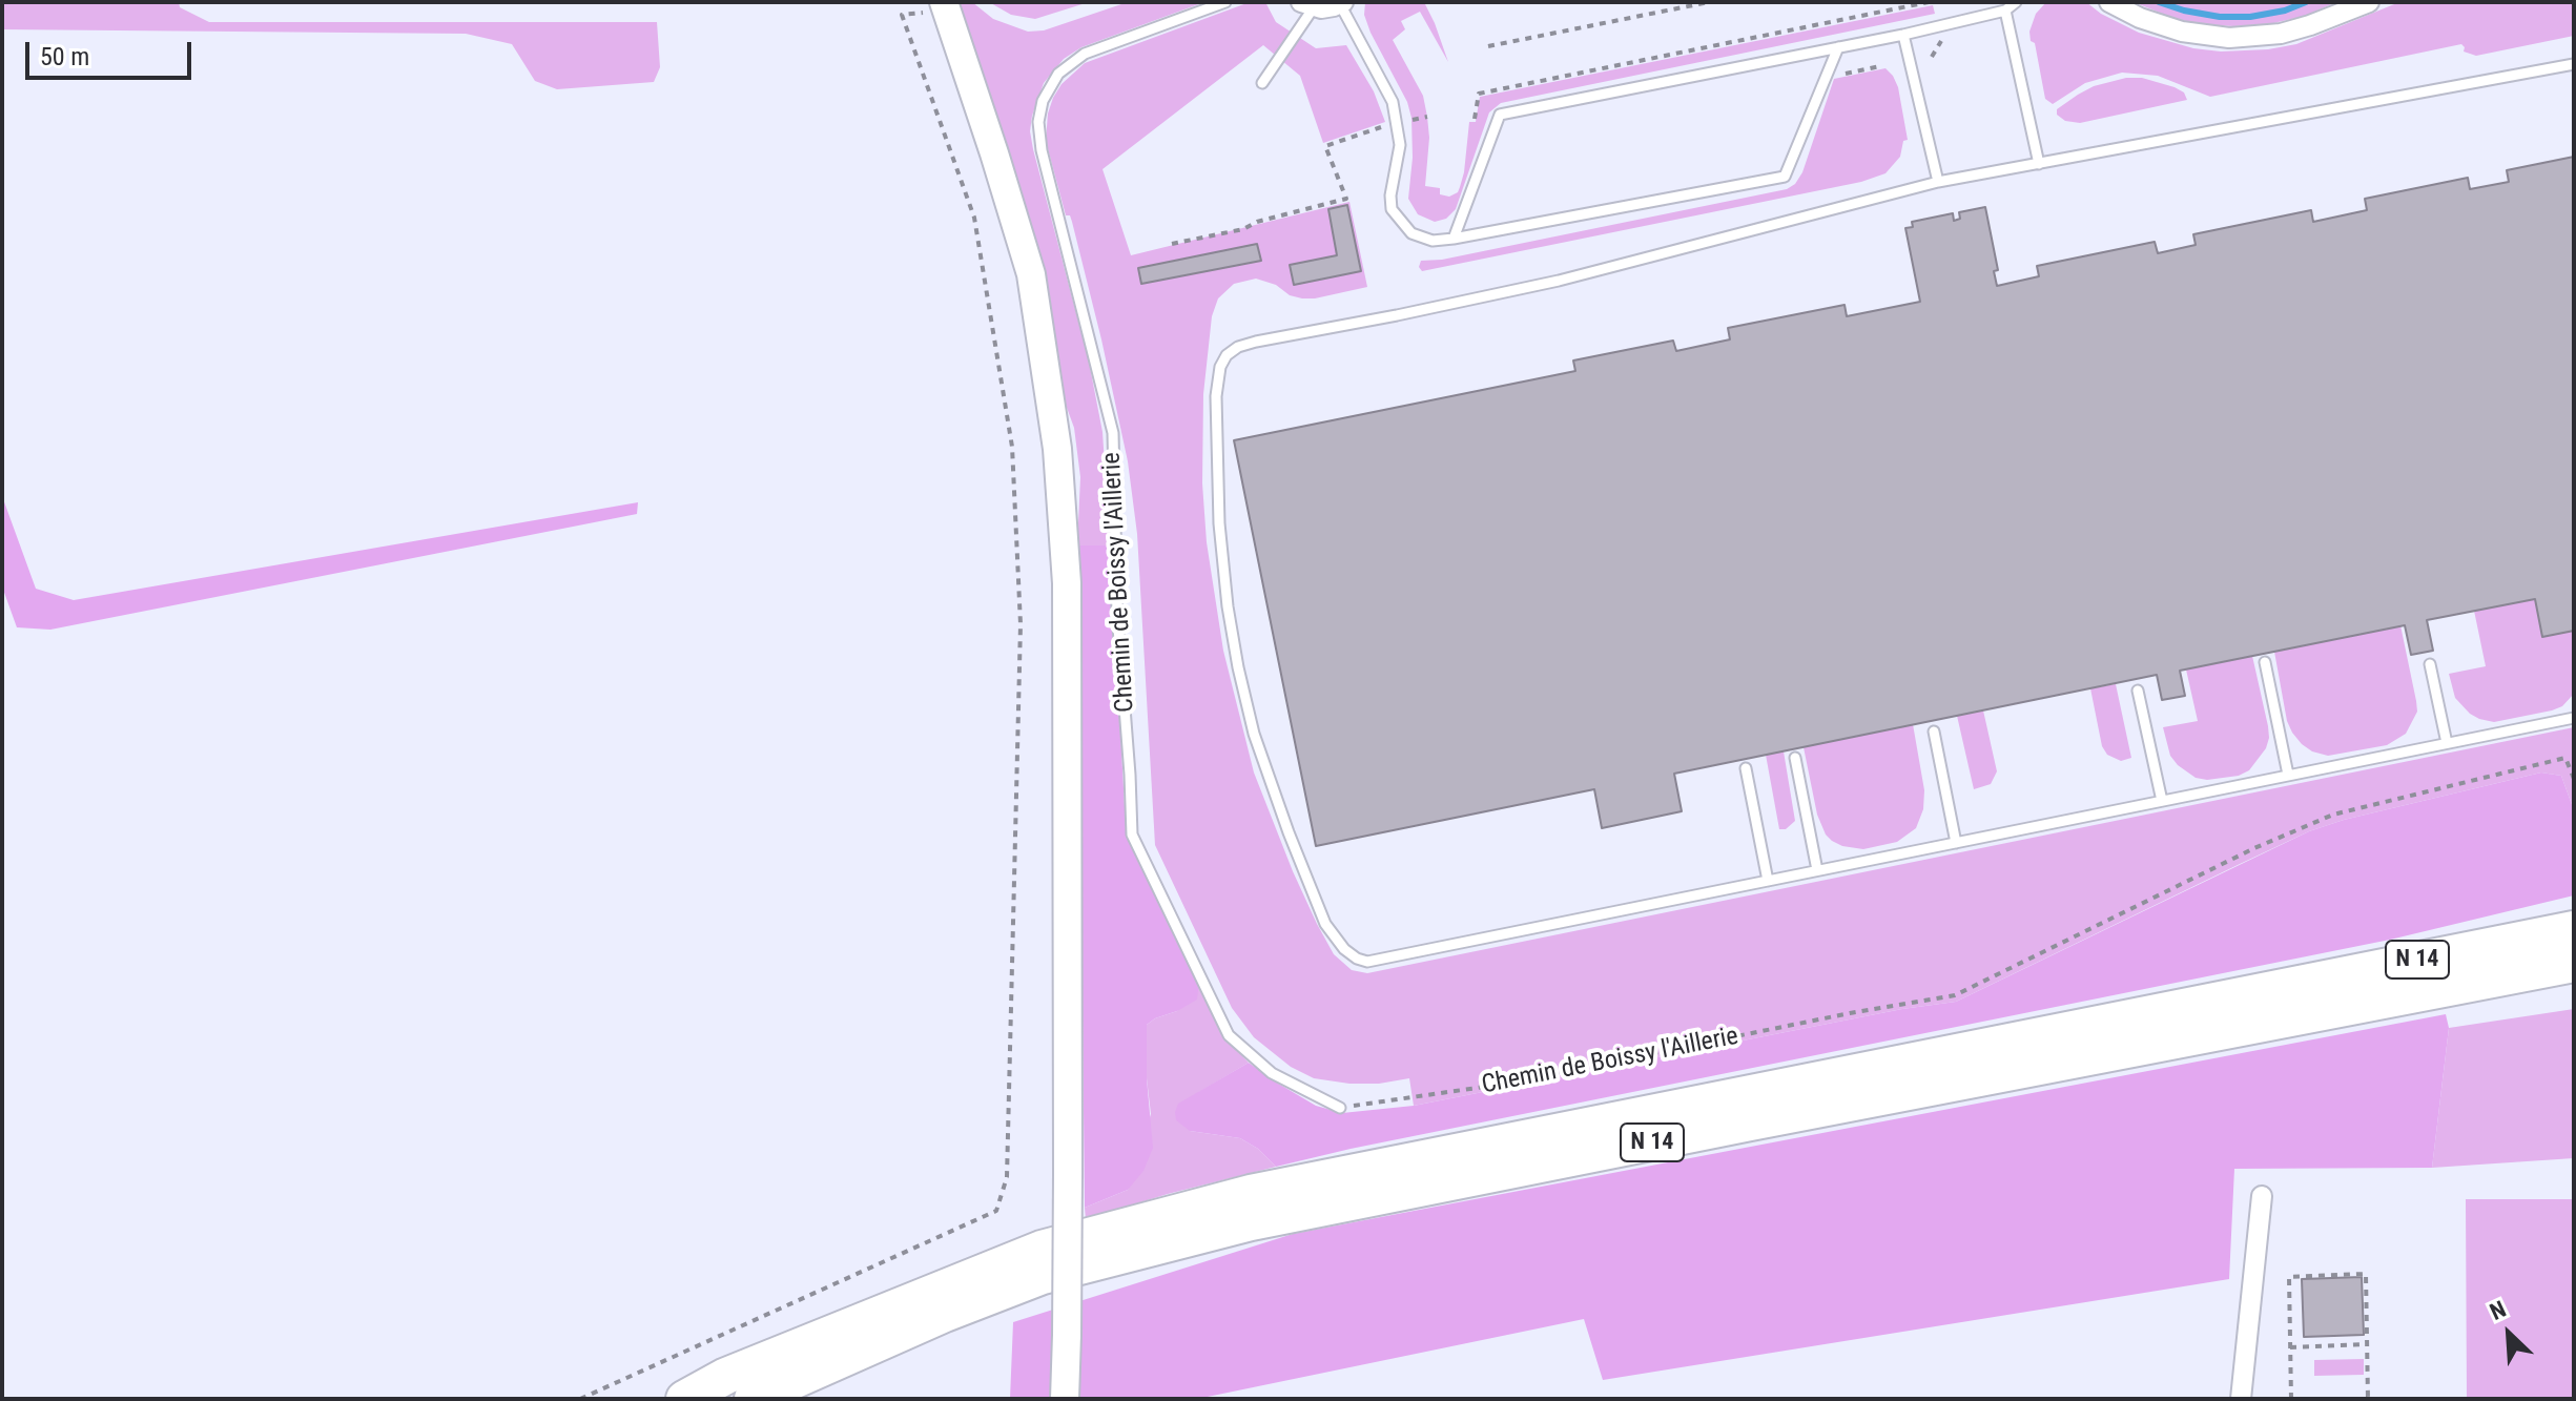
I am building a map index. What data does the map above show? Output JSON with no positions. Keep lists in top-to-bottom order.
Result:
{
  "streets": {
    "highway": ["N 14"],
    "lane": ["Chemin de Boissy l'Aillerie"]
  },
  "scale_bar": "50 m",
  "north": "top left"
}
